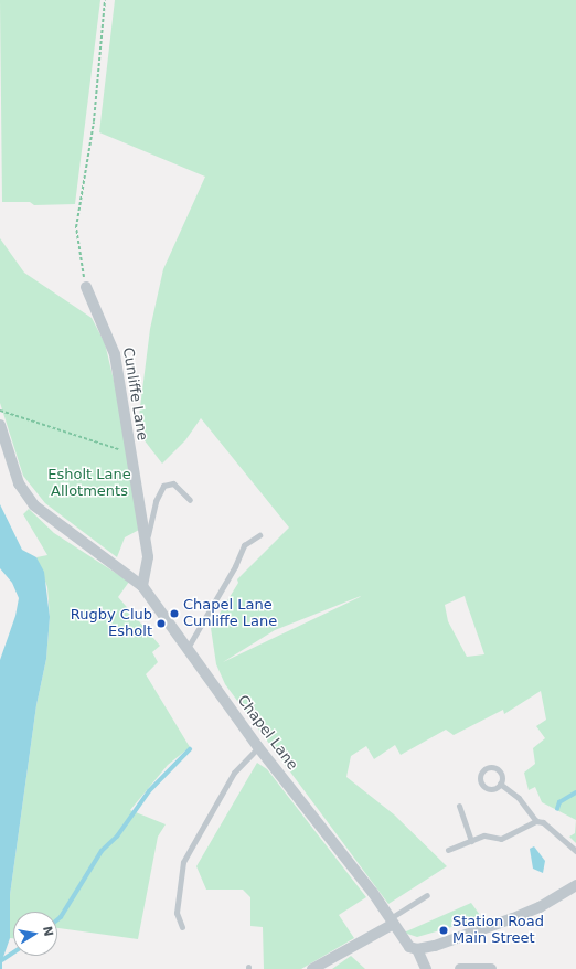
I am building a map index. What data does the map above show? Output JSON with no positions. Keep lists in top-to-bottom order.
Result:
{
  "streets": {
    "street": ["Cunliffe Lane", "Chapel Lane"]
  },
  "crossings": [
    ["Cunliffe Lane", "Chapel Lane"]
  ],
  "parks": ["Esholt Lane Allotments"],
  "places": ["Chapel Lane Cunliffe Lane", "Rugby Club Esholt", "Station Road Main Street"],
  "north": "right"
}
